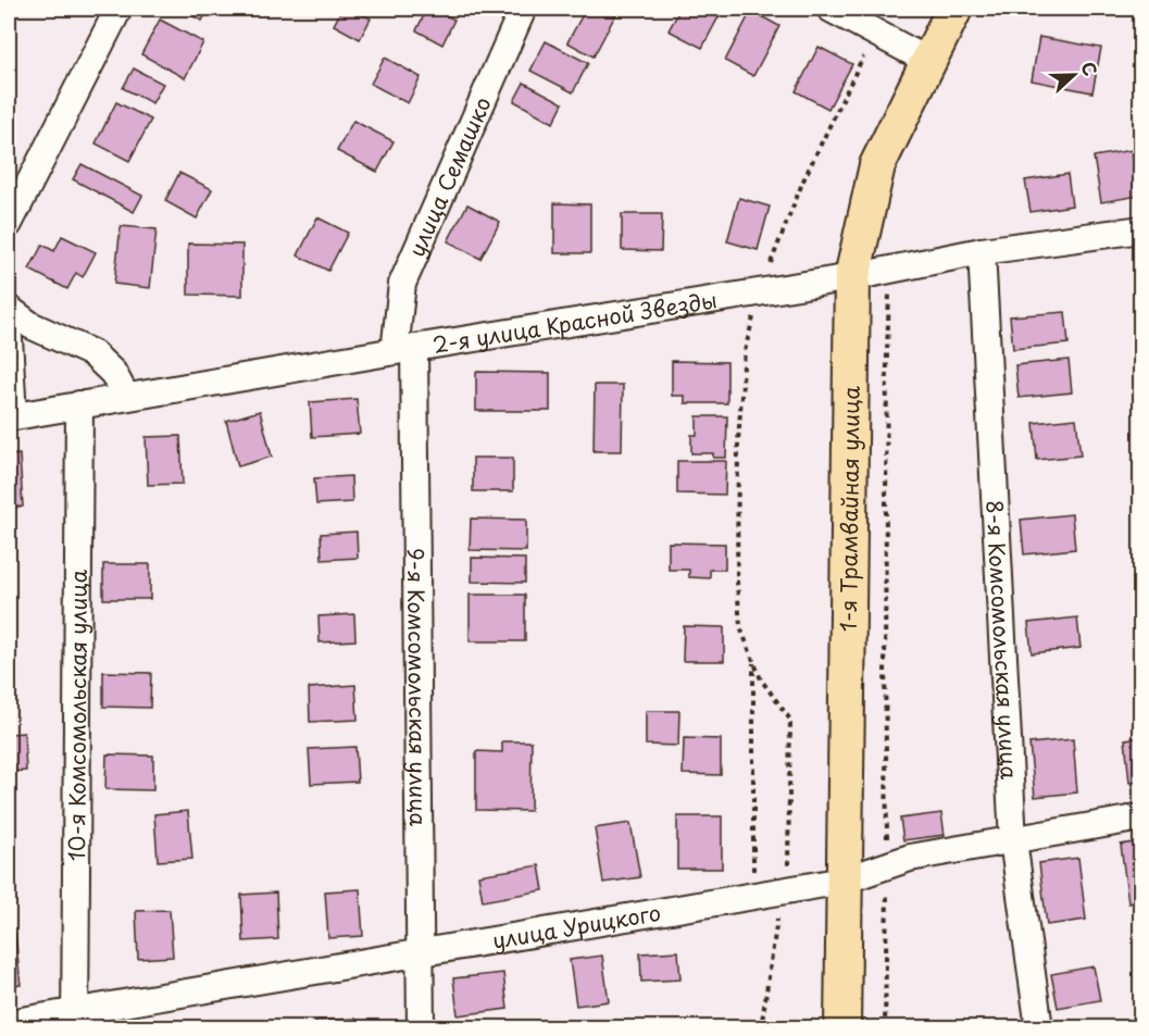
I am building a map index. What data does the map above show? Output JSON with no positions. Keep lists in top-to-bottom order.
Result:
{
  "streets": {
    "main road": ["1-я Трамвайная улица"],
    "street": [
      "улица Семашко",
      "2-я улица Красной Звезды",
      "8-я Комсомольская улица",
      "9-я Комсомольская улица",
      "10-я Комсомольская улица",
      "улица Урицкого"
    ]
  },
  "crossings": [
    ["улица Семашко", "2-я улица Красной Звезды"],
    ["улица Семашко", "9-я Комсомольская улица"],
    ["2-я улица Красной Звезды", "1-я Трамвайная улица"],
    ["2-я улица Красной Звезды", "8-я Комсомольская улица"],
    ["2-я улица Красной Звезды", "9-я Комсомольская улица"],
    ["2-я улица Красной Звезды", "10-я Комсомольская улица"],
    ["1-я Трамвайная улица", "улица Урицкого"],
    ["8-я Комсомольская улица", "улица Урицкого"],
    ["9-я Комсомольская улица", "улица Урицкого"],
    ["10-я Комсомольская улица", "улица Урицкого"]
  ],
  "north": "right"
}
